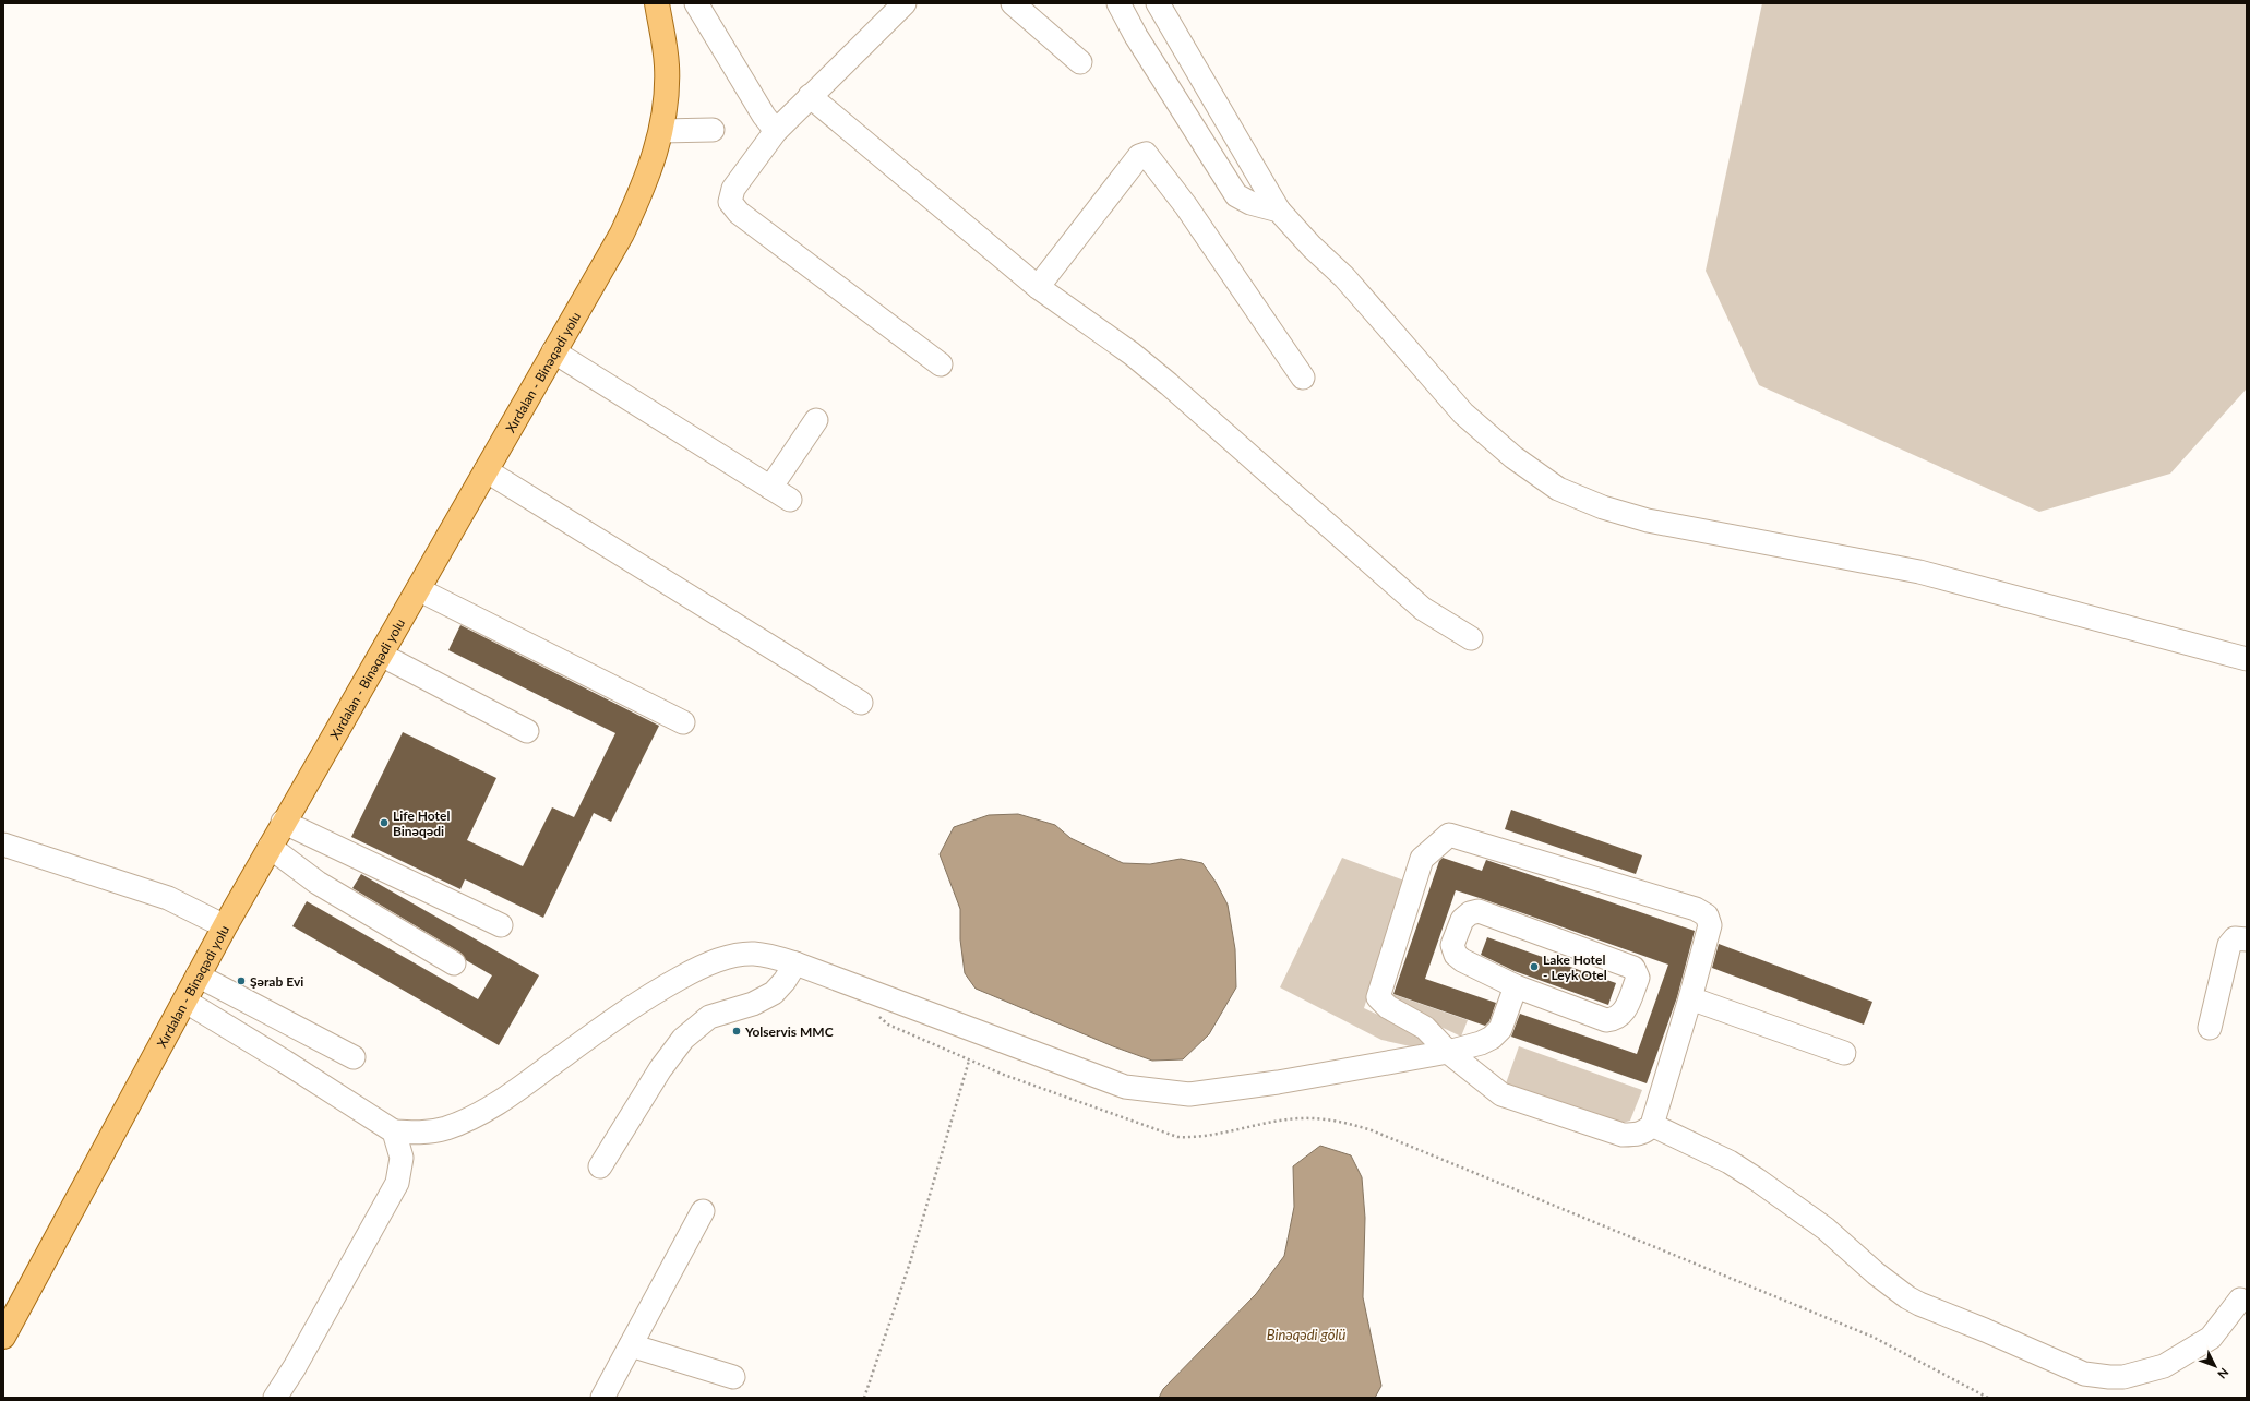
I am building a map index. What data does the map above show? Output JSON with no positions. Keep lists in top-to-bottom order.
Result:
{
  "streets": {
    "main road": ["Xırdalan - Binəqədi yolu"]
  },
  "water": ["Binəqədi gölü"],
  "places": [
    "Life Hotel Binəqədi",
    "Lake Hotel - Leyk Otel",
    "Şərab Evi",
    "Yolservis MMC"
  ],
  "north": "bottom right"
}
